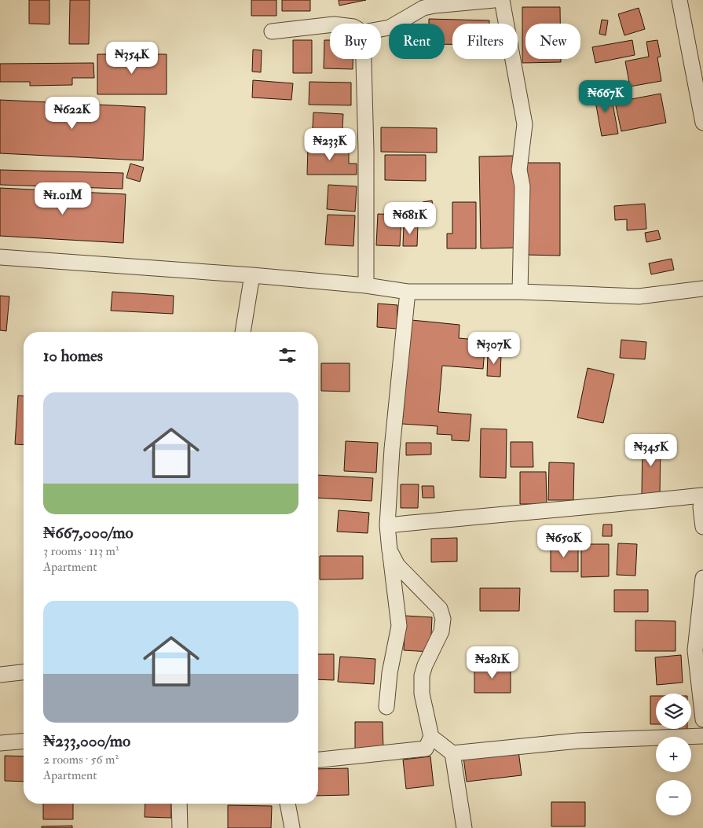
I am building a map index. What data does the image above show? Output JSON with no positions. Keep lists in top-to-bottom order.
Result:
{
  "page": {
    "chip": [
      "Buy",
      "Rent",
      "Filters",
      "New"
    ],
    "price": [
      "₦354K",
      "₦667K",
      "₦622K",
      "₦233K",
      "₦1.01M",
      "₦681K",
      "₦307K",
      "₦345K",
      "₦650K",
      "₦281K"
    ],
    "heading": "10 homes",
    "list": [
      {
        "name": "₦667,000/mo",
        "note": "3 rooms · 113 m² · Apartment"
      },
      {
        "name": "₦233,000/mo",
        "note": "2 rooms · 56 m² · Apartment"
      }
    ],
    "map_buttons": ["+", "−"]
  }
}
